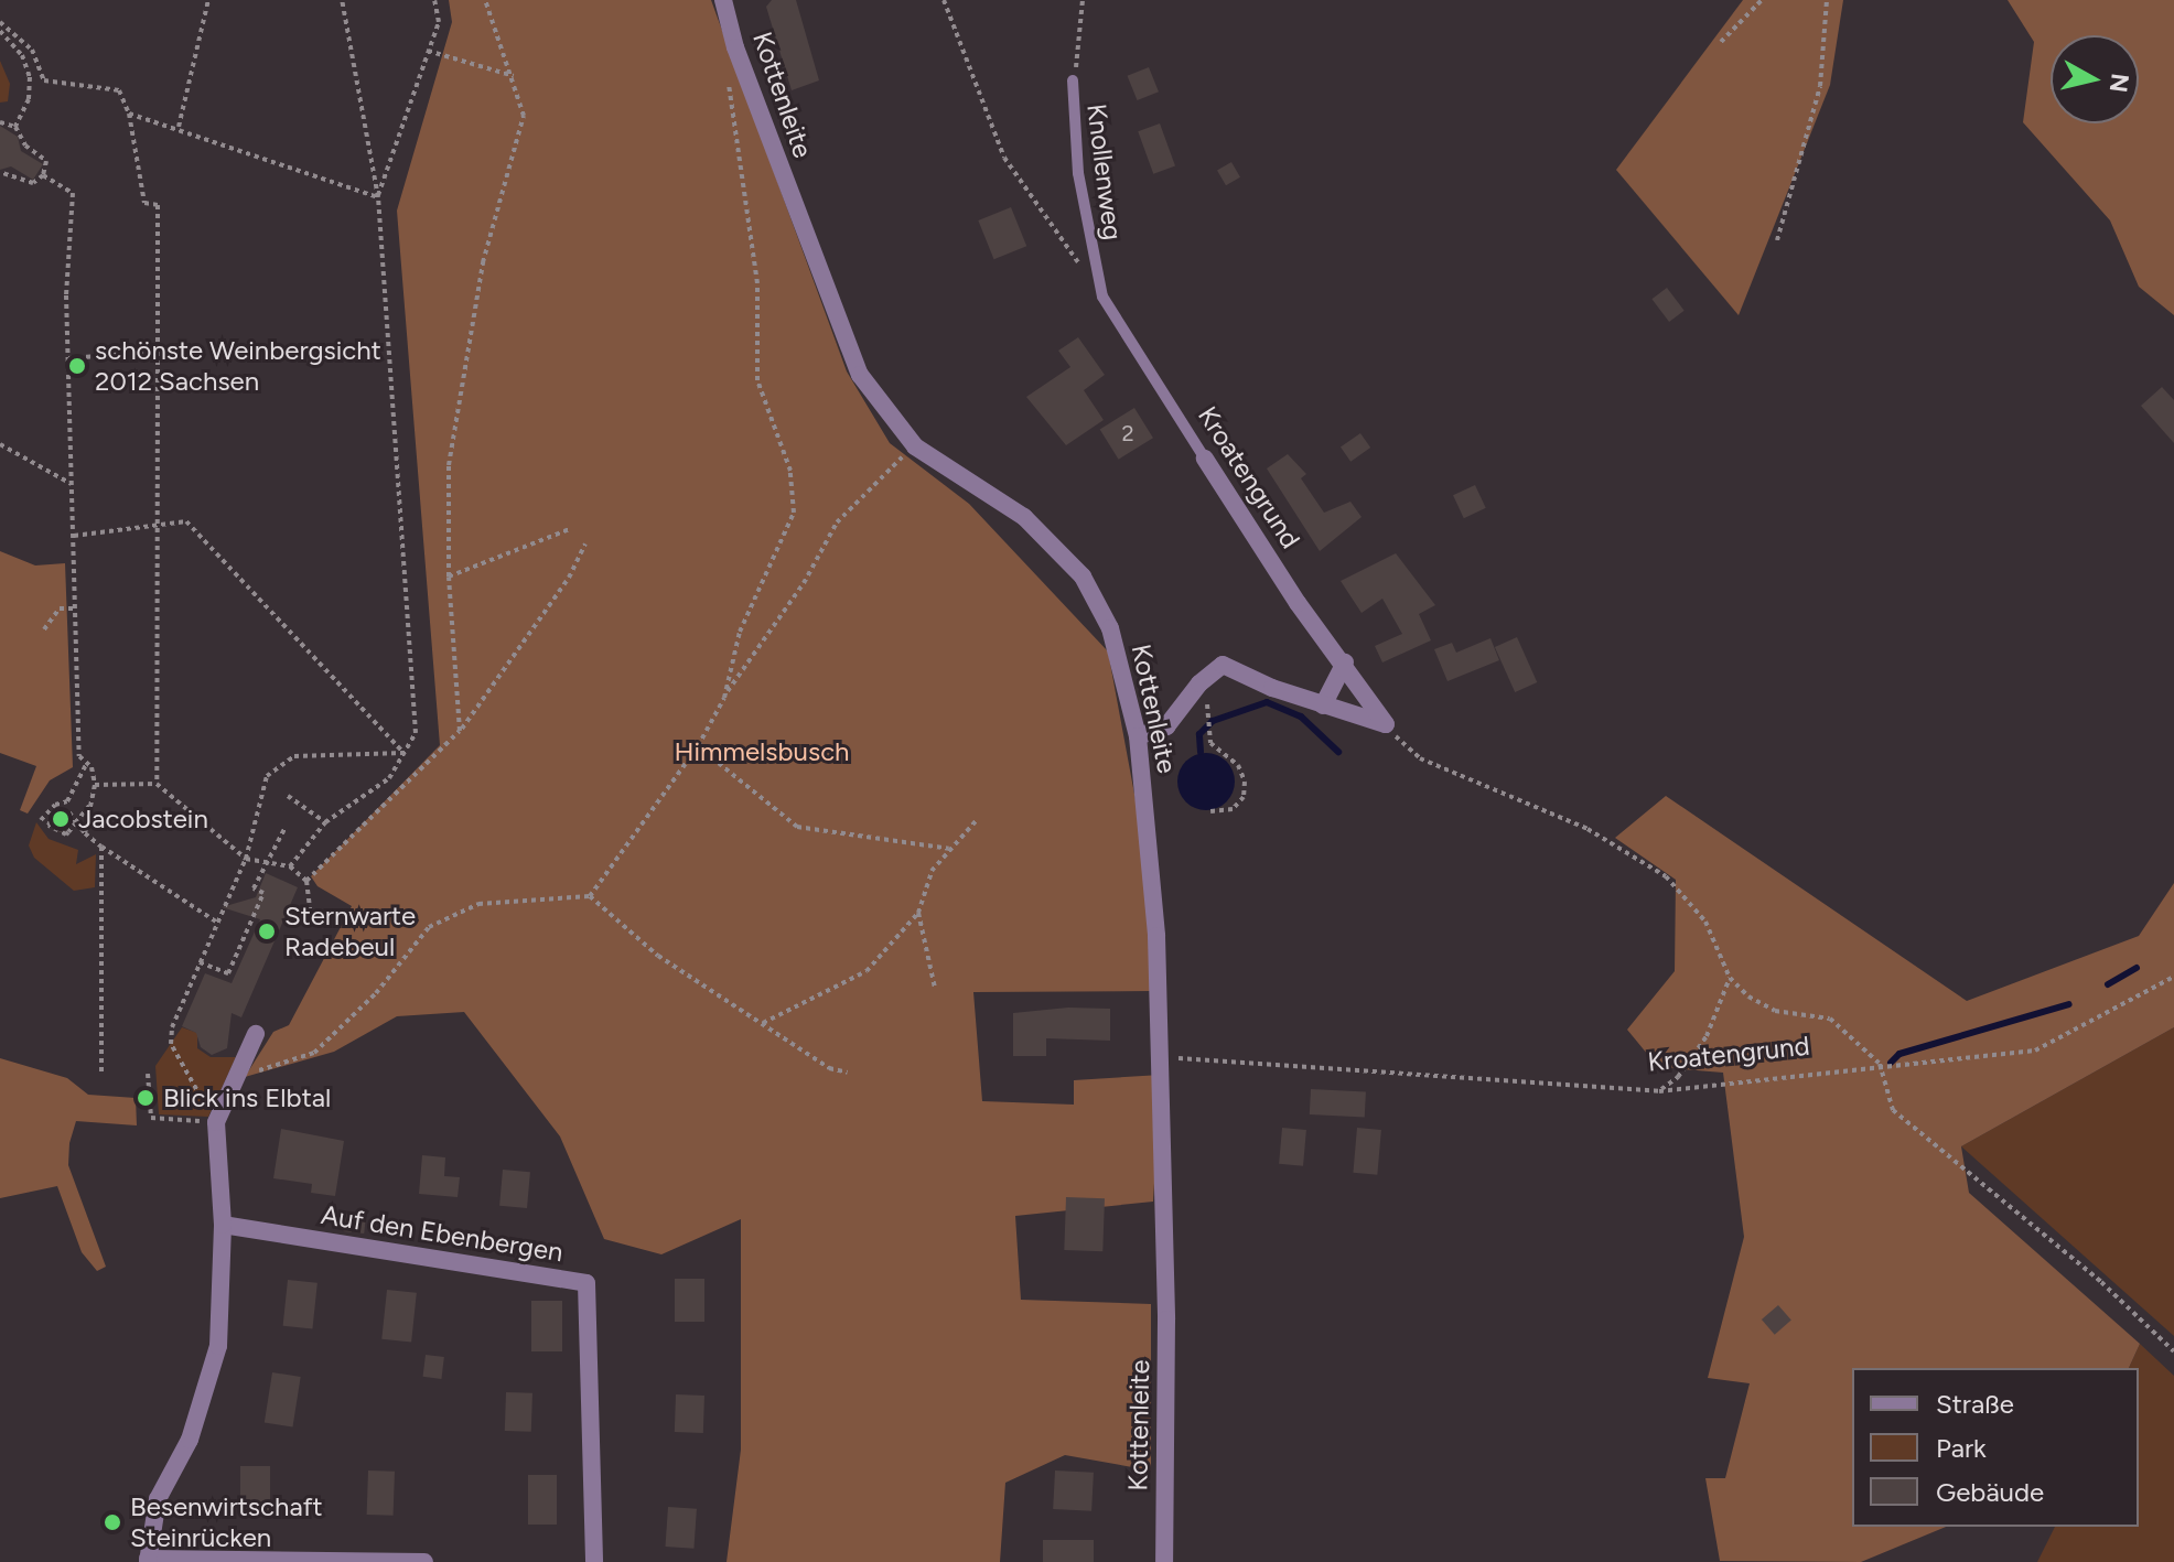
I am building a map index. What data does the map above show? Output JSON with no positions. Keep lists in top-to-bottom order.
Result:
{
  "streets": {
    "street": ["Kottenleite", "Kroatengrund", "Auf den Ebenbergen"],
    "lane": ["Knollenweg"]
  },
  "crossings": [
    ["Kottenleite", "Kroatengrund"],
    ["Knollenweg", "Kroatengrund"]
  ],
  "parks": ["Himmelsbusch"],
  "places": [
    "schönste Weinbergsicht 2012 Sachsen",
    "Jacobstein",
    "Sternwarte Radebeul",
    "Blick ins Elbtal",
    "Besenwirtschaft Steinrücken"
  ],
  "house_numbers": ["2"],
  "legend": ["Straße", "Park", "Gebäude"],
  "north": "right"
}
